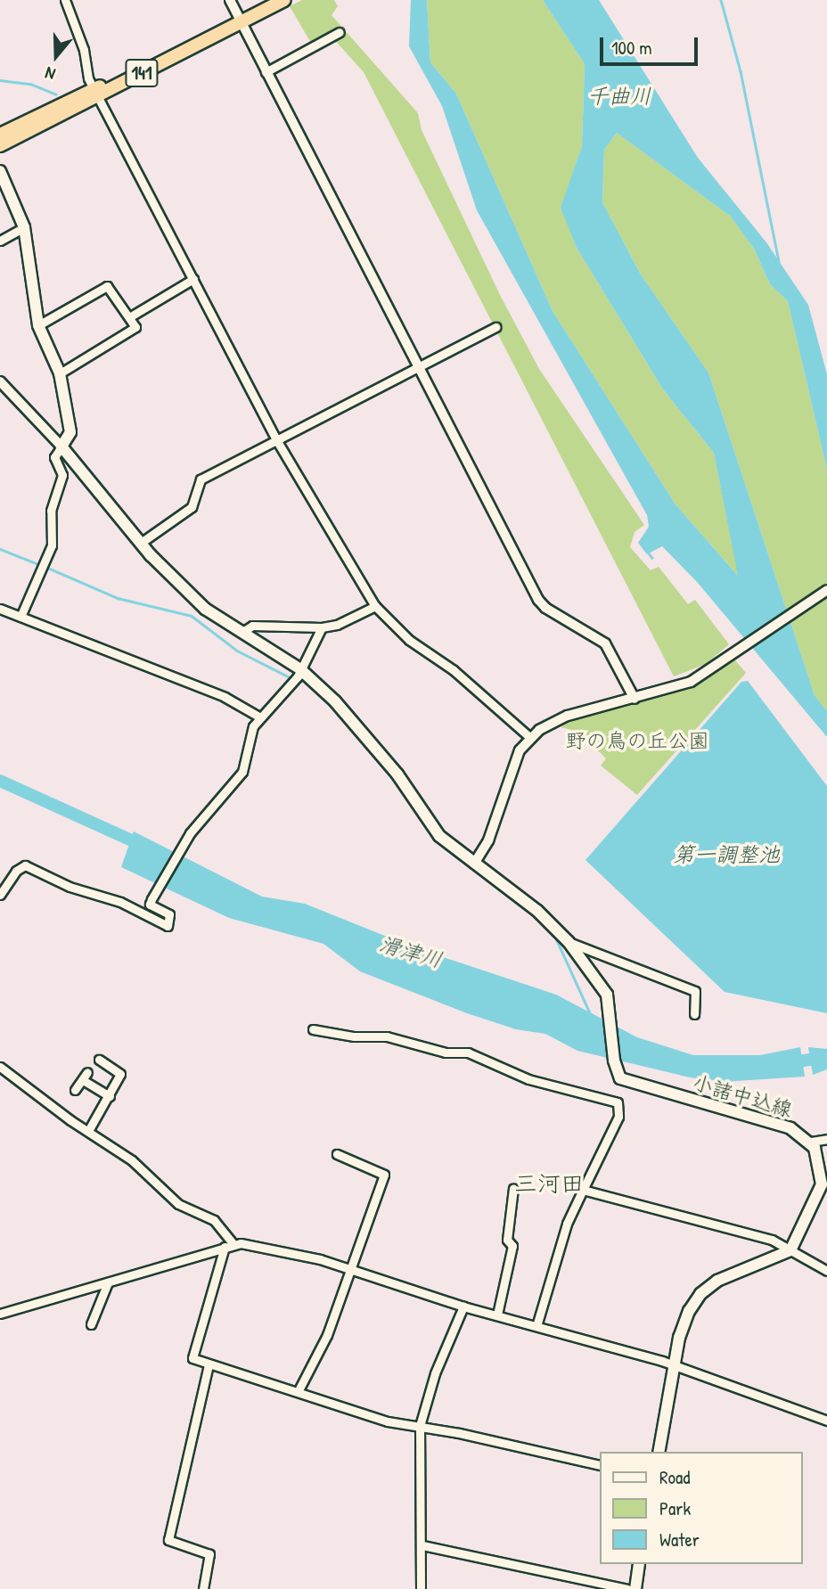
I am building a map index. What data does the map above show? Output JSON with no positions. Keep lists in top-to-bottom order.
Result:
{
  "streets": {
    "highway": ["141"],
    "main road": ["小諸中込線"]
  },
  "districts": ["三河田"],
  "water": ["千曲川", "第一調整池", "滑津川"],
  "parks": ["野の鳥の丘公園"],
  "legend": ["Road", "Park", "Water"],
  "scale_bar": "100 m",
  "north": "bottom"
}
